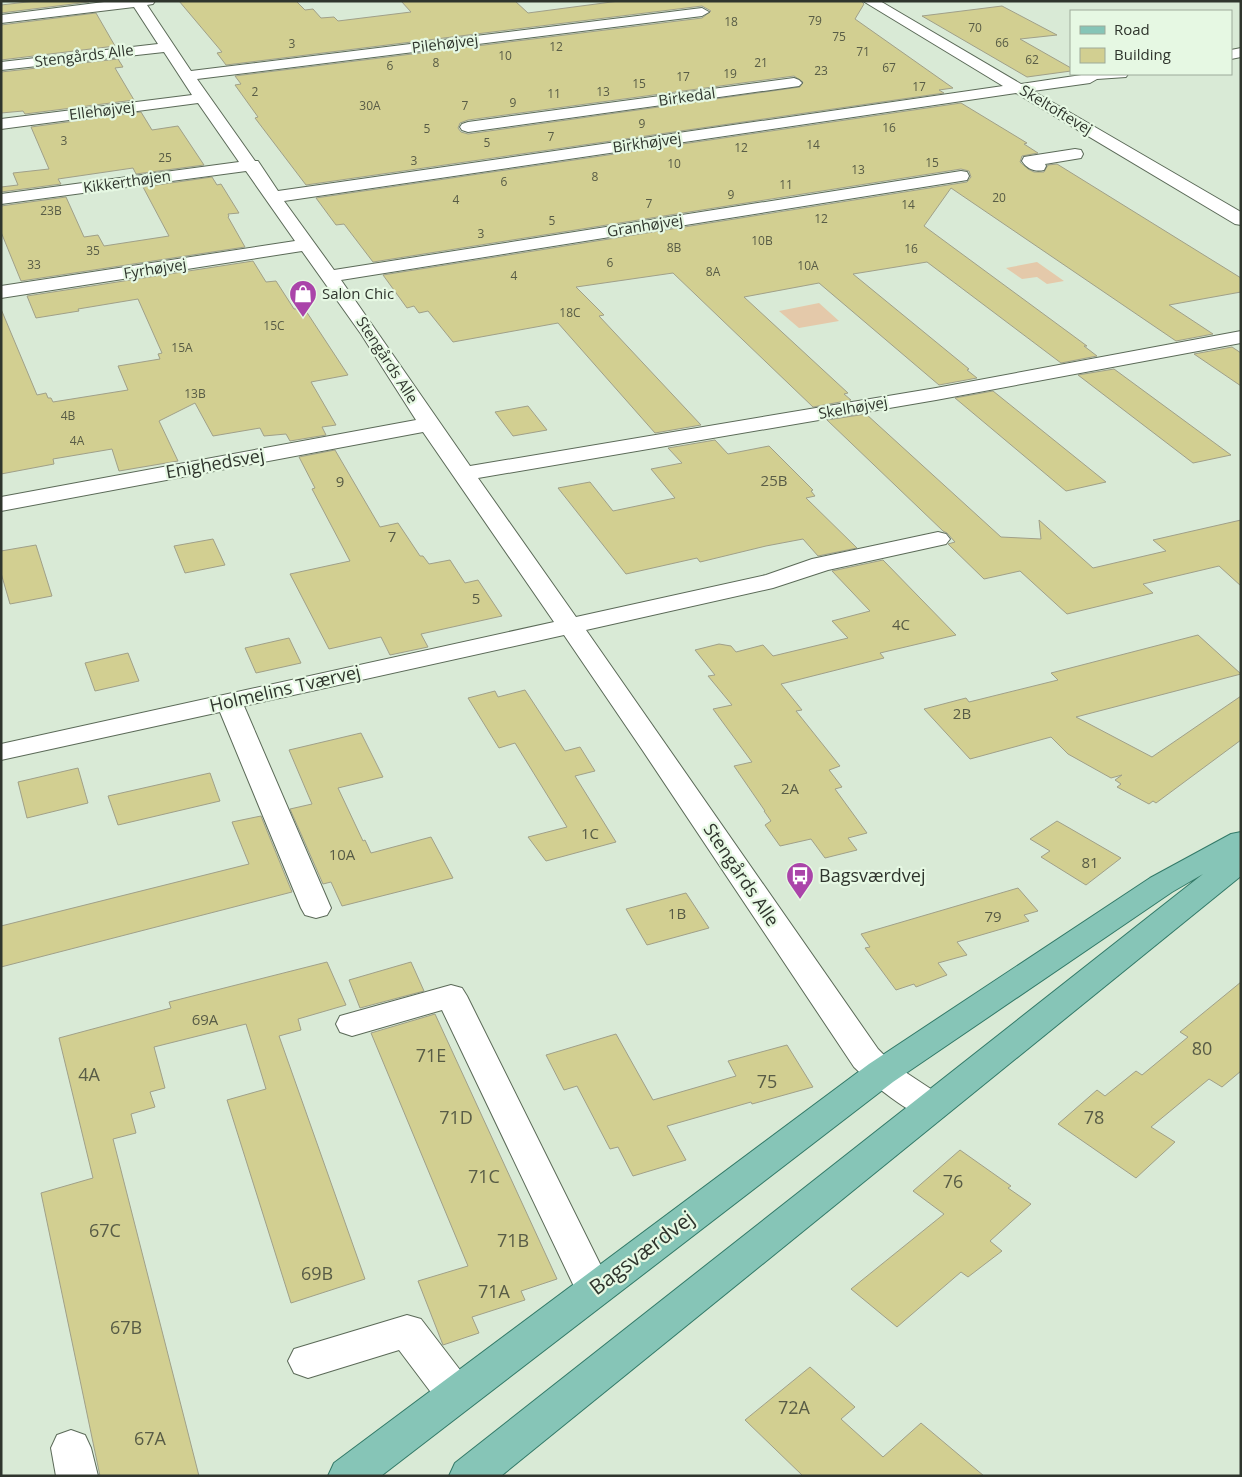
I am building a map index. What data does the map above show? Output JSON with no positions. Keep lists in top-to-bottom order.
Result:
{
  "streets": {
    "main road": ["Bagsværdvej"],
    "street": [
      "Pilehøjvej",
      "Stengårds Alle",
      "Birkedal",
      "Skeltoftevej",
      "Ellehøjvej",
      "Birkhøjvej",
      "Kikkerthøjen",
      "Granhøjvej",
      "Fyrhøjvej",
      "Skelhøjvej",
      "Enighedsvej",
      "Holmelins Tværvej"
    ]
  },
  "crossings": [
    ["Pilehøjvej", "Stengårds Alle"],
    ["Stengårds Alle", "Ellehøjvej"],
    ["Stengårds Alle", "Birkhøjvej"],
    ["Stengårds Alle", "Kikkerthøjen"],
    ["Stengårds Alle", "Granhøjvej"],
    ["Stengårds Alle", "Fyrhøjvej"],
    ["Stengårds Alle", "Skelhøjvej"],
    ["Stengårds Alle", "Enighedsvej"],
    ["Stengårds Alle", "Holmelins Tværvej"],
    ["Stengårds Alle", "Bagsværdvej"],
    ["Skeltoftevej", "Birkhøjvej"]
  ],
  "places": {
    "shop": ["Salon Chic"],
    "bus stop": ["Bagsværdvej"]
  },
  "house_numbers": [
    "79",
    "18",
    "70",
    "75",
    "66",
    "3",
    "12",
    "71",
    "10",
    "62",
    "8",
    "21",
    "6",
    "67",
    "23",
    "19",
    "17",
    "15",
    "17",
    "2",
    "13",
    "11",
    "9",
    "30A",
    "7",
    "9",
    "16",
    "5",
    "7",
    "3",
    "5",
    "14",
    "12",
    "25",
    "3",
    "15",
    "10",
    "13",
    "8",
    "6",
    "11",
    "9",
    "20",
    "4",
    "7",
    "14",
    "23B",
    "12",
    "5",
    "3",
    "10B",
    "8B",
    "16",
    "35",
    "6",
    "33",
    "10A",
    "8A",
    "4",
    "18C",
    "15C",
    "15A",
    "13B",
    "4B",
    "4A",
    "25B",
    "9",
    "7",
    "5",
    "4C",
    "2B",
    "2A",
    "1C",
    "10A",
    "81",
    "1B",
    "79",
    "69A",
    "80",
    "71E",
    "4A",
    "75",
    "71D",
    "78",
    "71C",
    "76",
    "67C",
    "71B",
    "69B",
    "71A",
    "67B",
    "72A",
    "67A"
  ],
  "legend": ["Road", "Building"]
}
